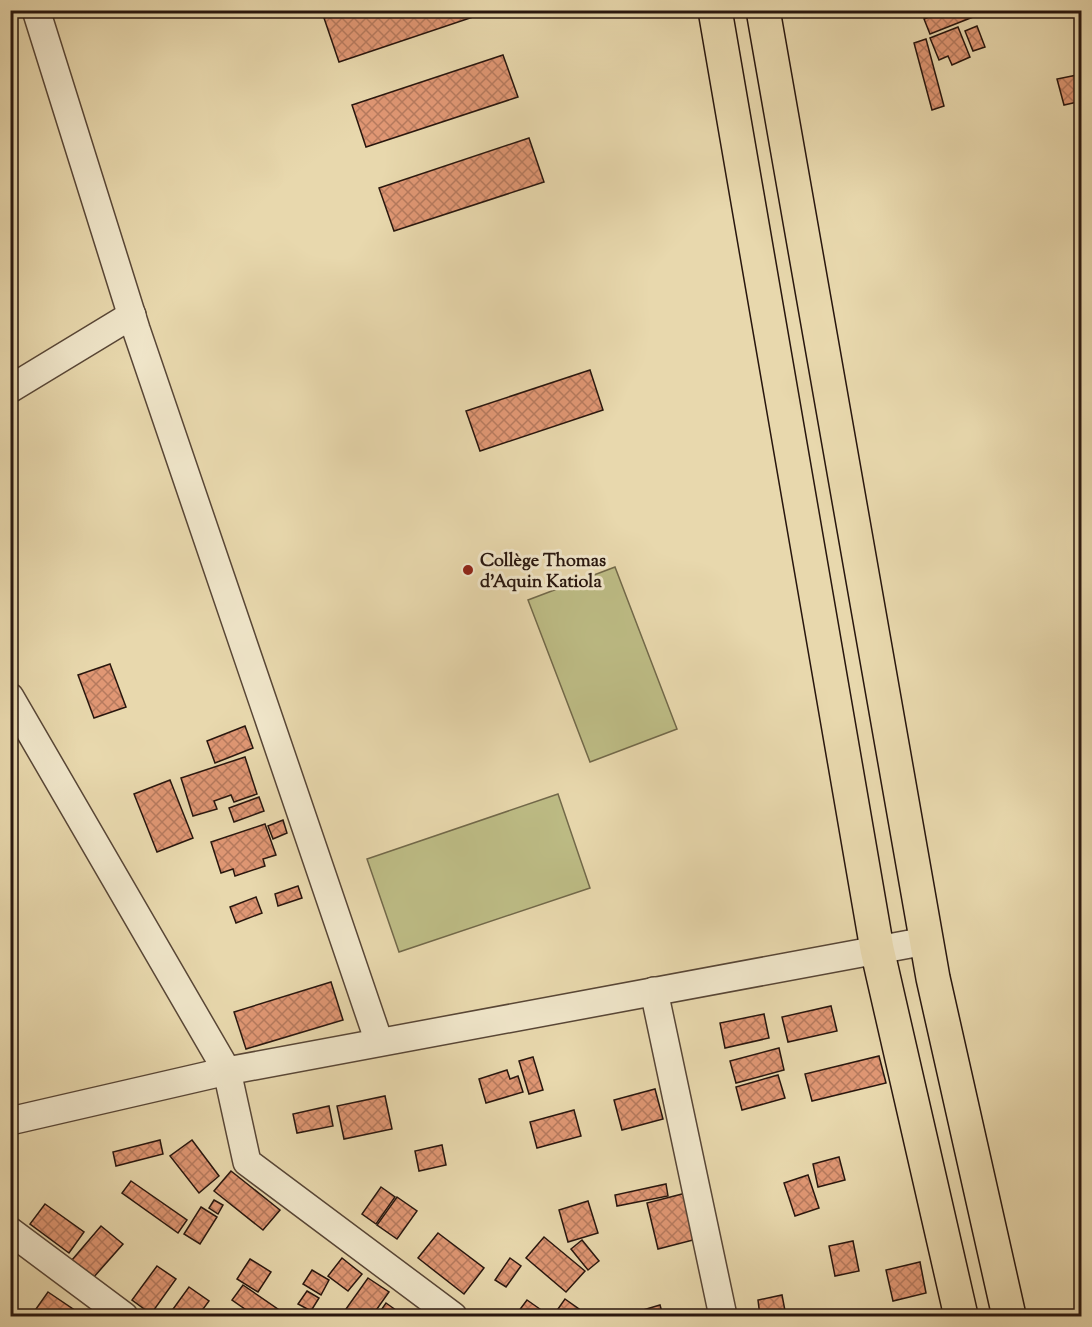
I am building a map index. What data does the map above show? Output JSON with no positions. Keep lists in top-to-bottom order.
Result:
{
  "places": ["Collège Thomas d'Aquin Katiola"]
}
